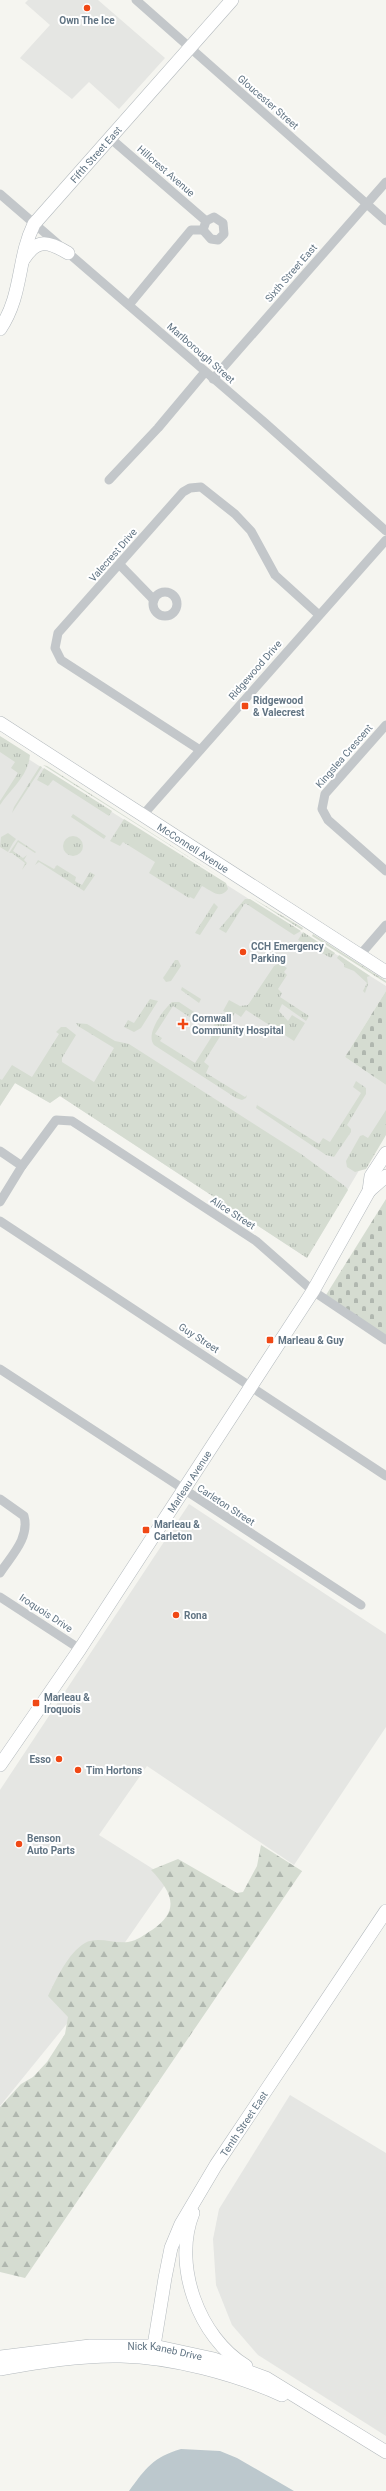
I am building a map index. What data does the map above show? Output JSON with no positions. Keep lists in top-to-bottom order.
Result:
{
  "streets": {
    "street": [
      "Gloucester Street",
      "Fifth Street East",
      "Hillcrest Avenue",
      "Sixth Street East",
      "Marlborough Street",
      "Valecrest Drive",
      "Ridgewood Drive",
      "Kingslea Crescent",
      "McConnell Avenue",
      "Alice Street",
      "Guy Street",
      "Marleau Avenue",
      "Carleton Street",
      "Iroquois Drive",
      "Tenth Street East",
      "Nick Kaneb Drive"
    ]
  },
  "crossings": [
    ["Gloucester Street", "Fifth Street East"],
    ["Gloucester Street", "Sixth Street East"],
    ["Fifth Street East", "Hillcrest Avenue"],
    ["Fifth Street East", "Marlborough Street"],
    ["Hillcrest Avenue", "Marlborough Street"],
    ["Sixth Street East", "Marlborough Street"],
    ["Valecrest Drive", "Ridgewood Drive"],
    ["Ridgewood Drive", "McConnell Avenue"],
    ["Alice Street", "Marleau Avenue"],
    ["Guy Street", "Marleau Avenue"],
    ["Marleau Avenue", "Carleton Street"],
    ["Marleau Avenue", "Iroquois Drive"],
    ["Tenth Street East", "Nick Kaneb Drive"]
  ],
  "places": {
    "other": [
      "Own The Ice",
      "CCH Emergency Parking",
      "Rona",
      "Esso",
      "Tim Hortons",
      "Benson Auto Parts"
    ],
    "transit": [
      "Ridgewood & Valecrest",
      "Marleau & Guy",
      "Marleau & Carleton",
      "Marleau & Iroquois"
    ],
    "health": ["Cornwall Community Hospital"]
  }
}
